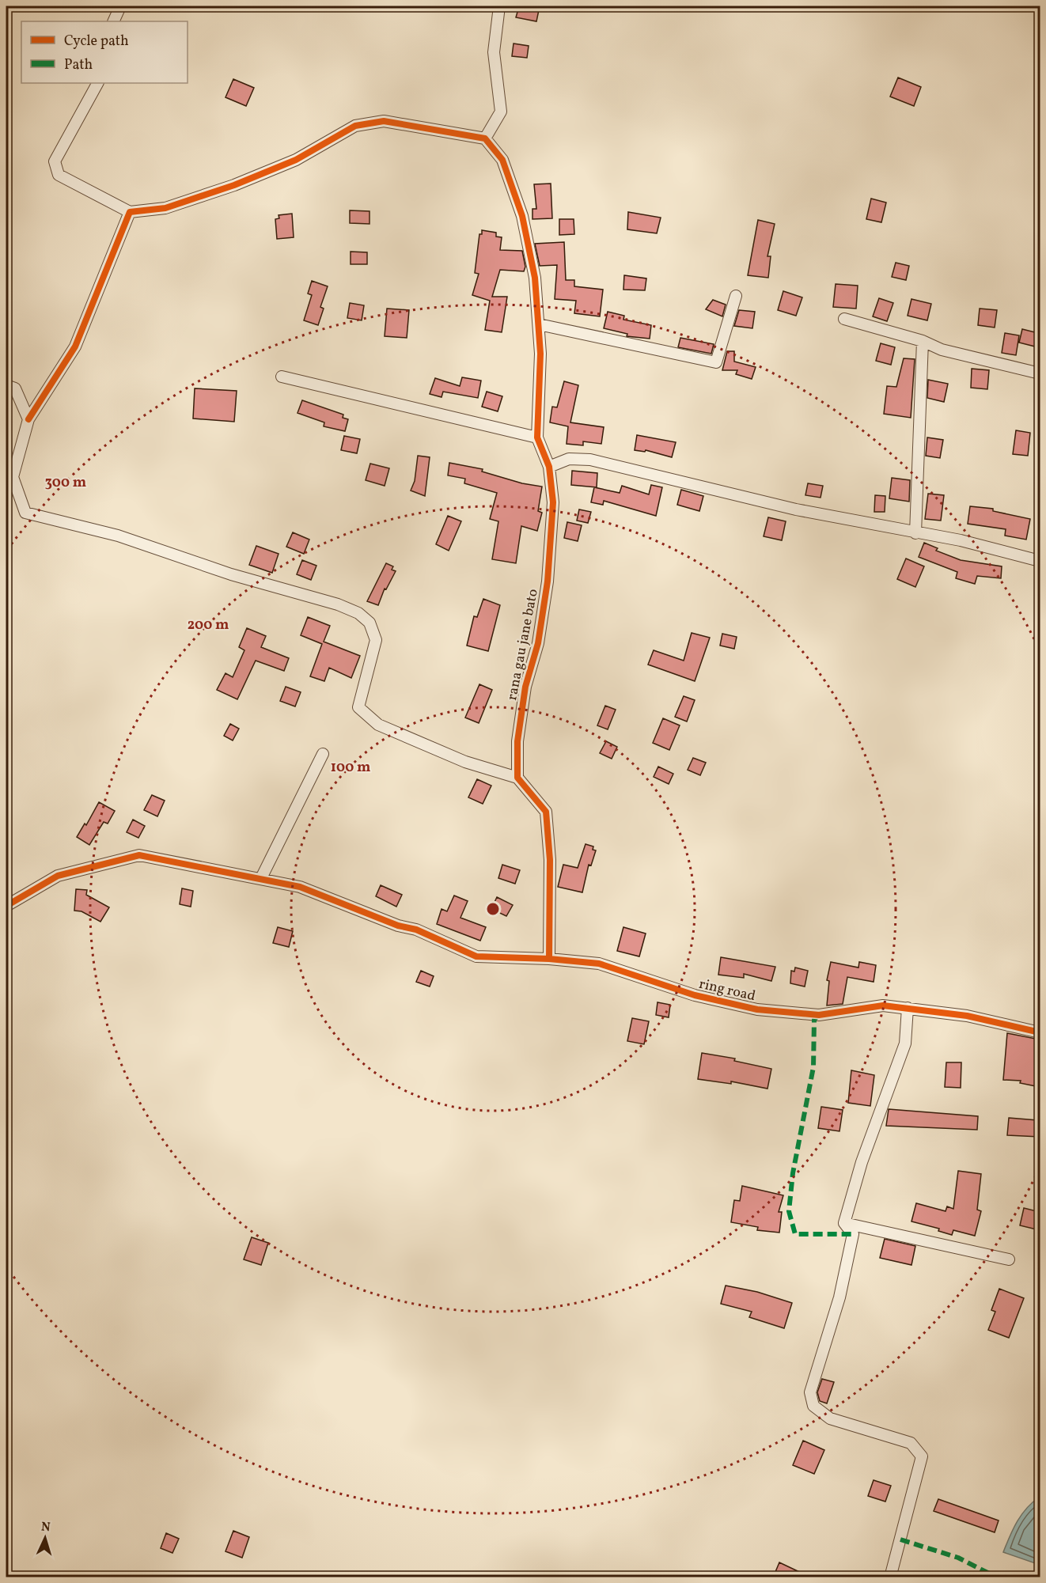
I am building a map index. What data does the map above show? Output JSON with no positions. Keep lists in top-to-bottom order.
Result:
{
  "streets": {
    "street": ["rana gau jane bato", "ring road"]
  },
  "legend": ["Cycle path", "Path"],
  "north": "top",
  "rings": ["300 m", "200 m", "100 m"]
}
